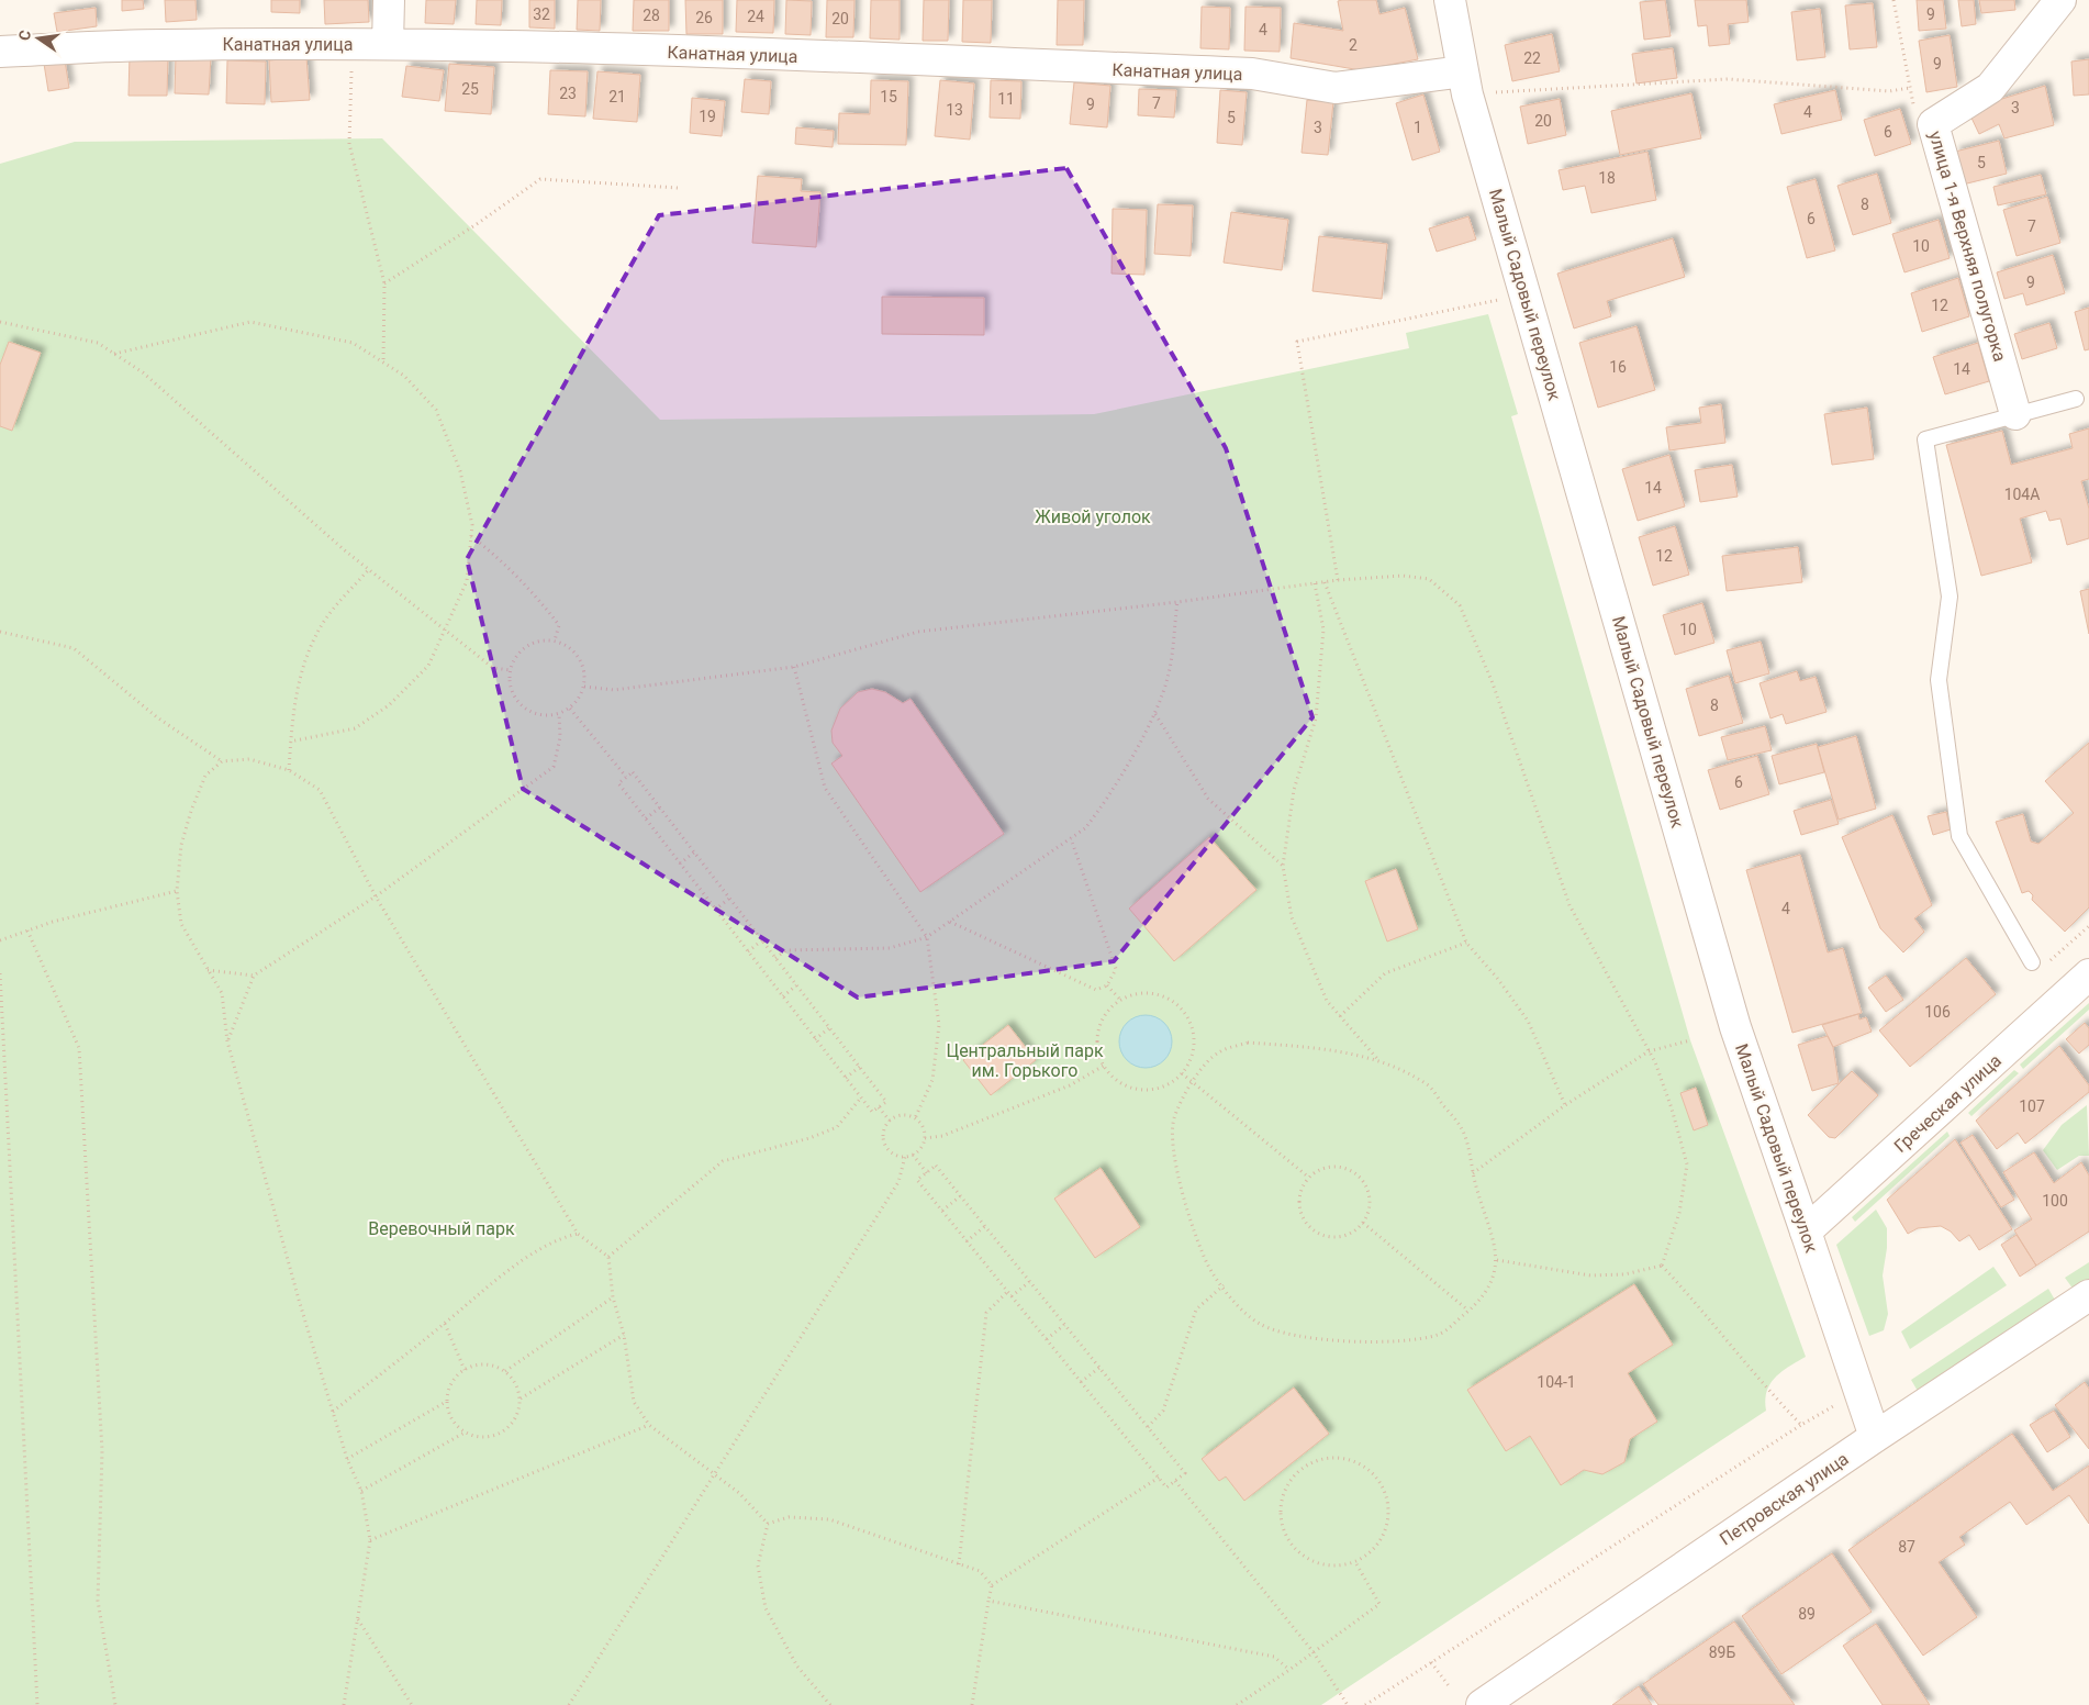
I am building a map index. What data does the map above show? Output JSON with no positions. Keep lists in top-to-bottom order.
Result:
{
  "streets": {
    "street": [
      "Канатная улица",
      "улица 1-я Верхняя полугорка",
      "Малый Садовый переулок",
      "Греческая улица",
      "Петровская улица"
    ]
  },
  "crossings": [
    ["Канатная улица", "Малый Садовый переулок"],
    ["Малый Садовый переулок", "Греческая улица"],
    ["Малый Садовый переулок", "Петровская улица"]
  ],
  "parks": ["Живой уголок", "Центральный парк им. Горького", "Веревочный парк"],
  "house_numbers": [
    "32",
    "9",
    "28",
    "24",
    "26",
    "20",
    "4",
    "2",
    "22",
    "9",
    "25",
    "23",
    "21",
    "15",
    "11",
    "7",
    "9",
    "3",
    "13",
    "4",
    "19",
    "5",
    "20",
    "3",
    "1",
    "6",
    "5",
    "18",
    "8",
    "6",
    "7",
    "10",
    "9",
    "12",
    "16",
    "14",
    "14",
    "104А",
    "12",
    "10",
    "8",
    "6",
    "4",
    "106",
    "107",
    "100",
    "104-1",
    "87",
    "89",
    "89Б"
  ],
  "north": "left"
}
